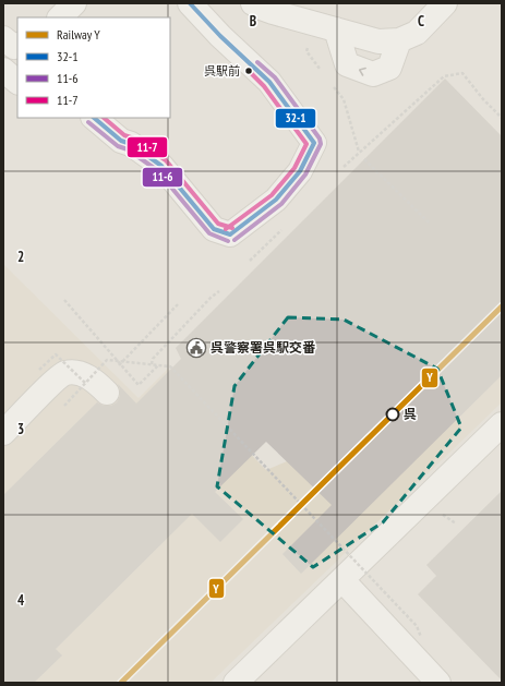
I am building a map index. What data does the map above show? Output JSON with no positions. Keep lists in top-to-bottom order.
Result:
{
  "places": {
    "other": ["呉駅前", "呉"],
    "public building": ["呉警察署呉駅交番"]
  },
  "lines": [
    "transit line 32-1",
    "transit line 11-6",
    "transit line 11-7",
    "rail line Y"
  ],
  "legend": [
    "Railway Y",
    "32-1",
    "11-6",
    "11-7"
  ],
  "grid": {
    "columns": ["B", "C"],
    "rows": ["2", "3", "4"]
  }
}
